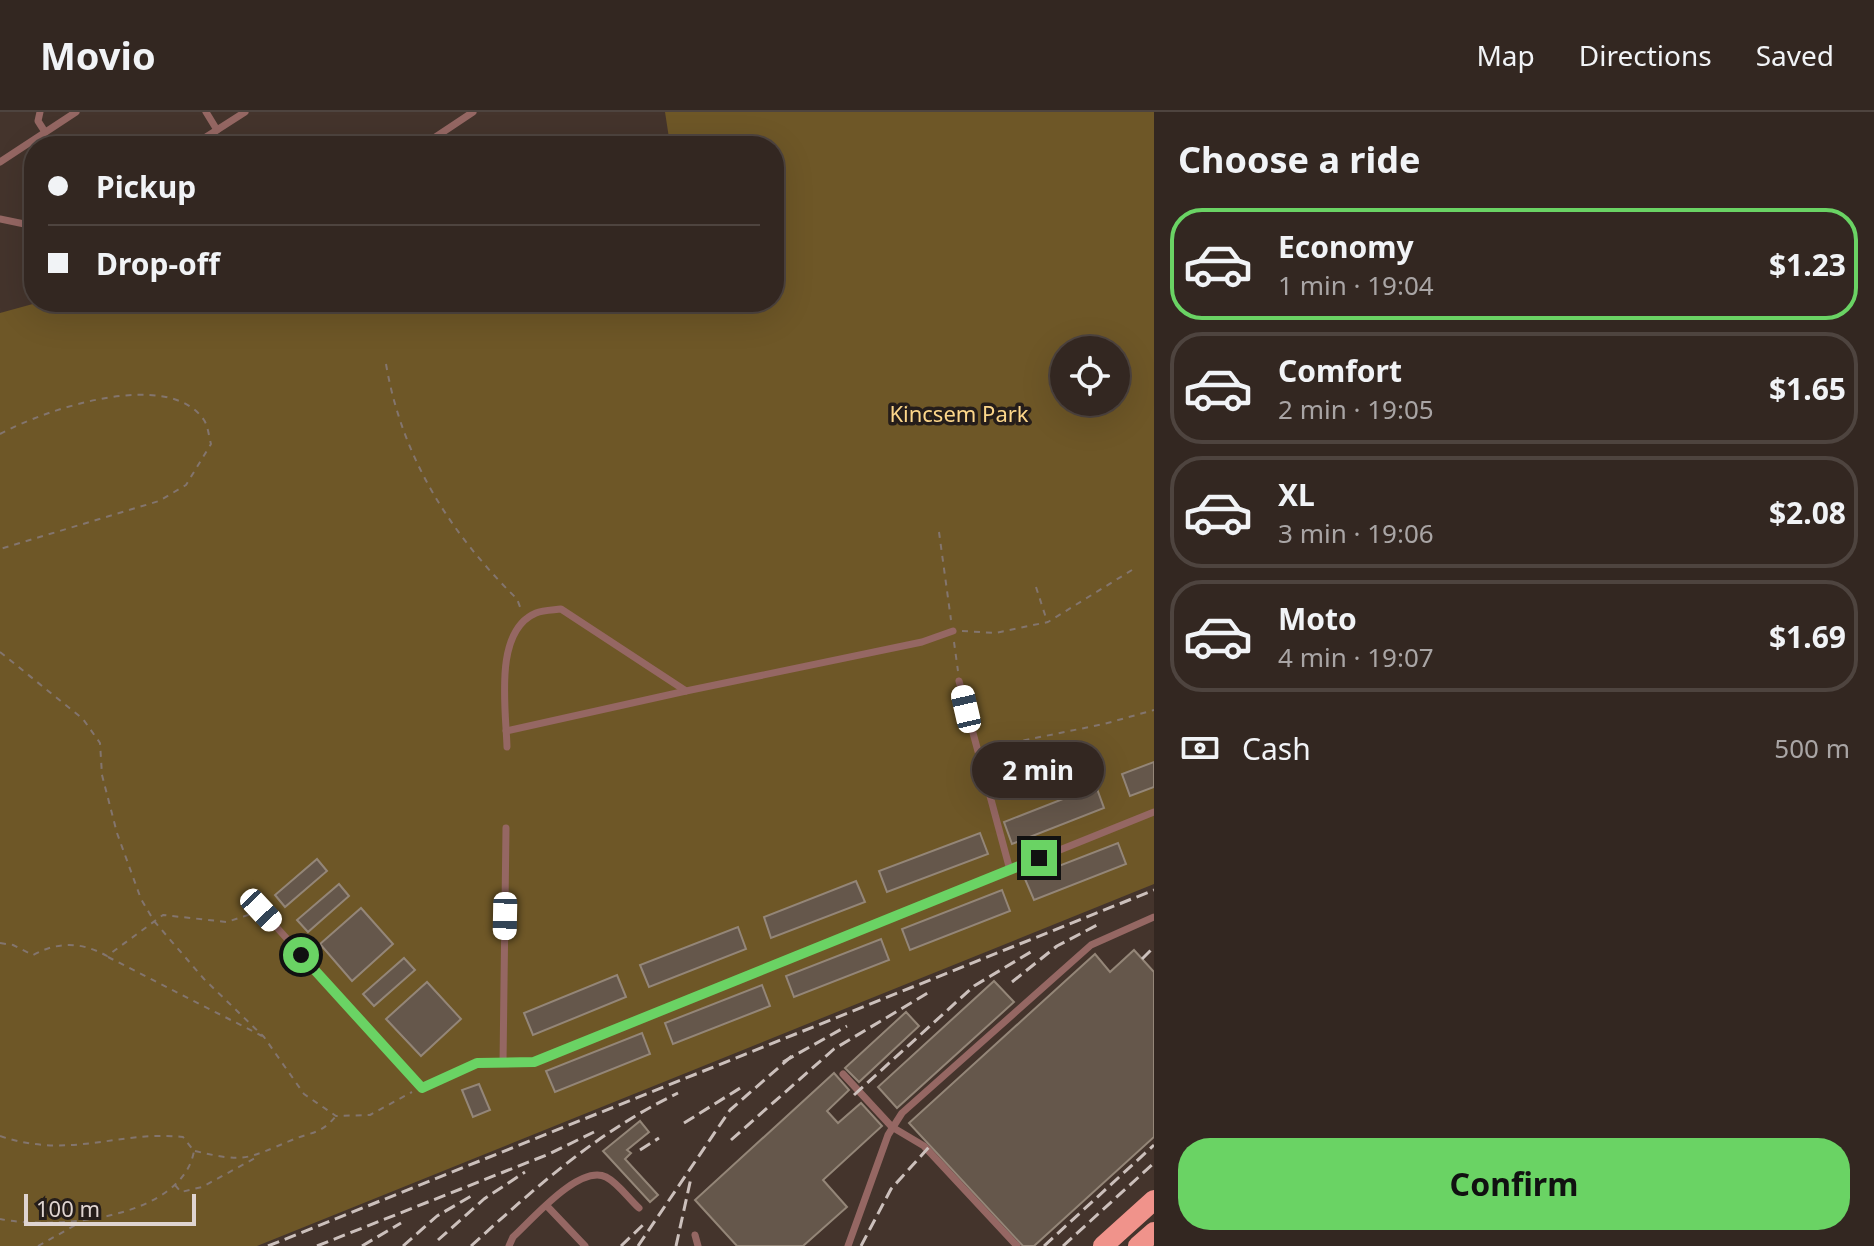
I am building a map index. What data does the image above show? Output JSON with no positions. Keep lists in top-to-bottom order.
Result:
{
  "parks": ["Kincsem Park"],
  "scale_bar": "100 m",
  "page": {
    "header": "Movio",
    "nav": ["Map", "Directions", "Saved"],
    "heading": "Choose a ride",
    "banner": ["Pickup", "Drop-off"],
    "list": [
      {
        "name": "Economy",
        "note": "1 min · 19:04",
        "value": "$1.23"
      },
      {
        "name": "Comfort",
        "note": "2 min · 19:05",
        "value": "$1.65"
      },
      {
        "name": "XL",
        "note": "3 min · 19:06",
        "value": "$2.08"
      },
      {
        "name": "Moto",
        "note": "4 min · 19:07",
        "value": "$1.69"
      }
    ],
    "pay": ["Cash", "500 m"],
    "bubble": "2 min",
    "buttons": "Confirm",
    "scale": "100 m"
  }
}
